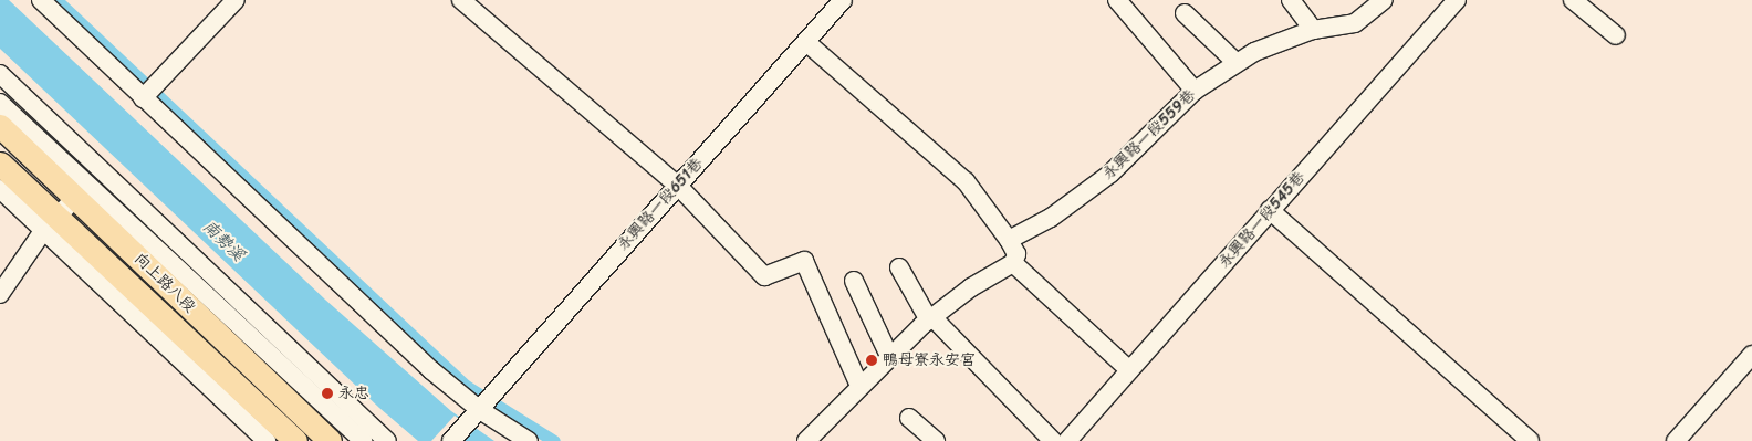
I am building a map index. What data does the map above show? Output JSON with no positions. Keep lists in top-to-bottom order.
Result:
{
  "streets": {
    "main road": ["向上路八段"],
    "street": ["永興路一段559巷", "永興路一段651巷", "永興路一段545巷"]
  },
  "water": ["南勢溪"],
  "places": ["鴨母寮永安宮", "永忠"]
}
